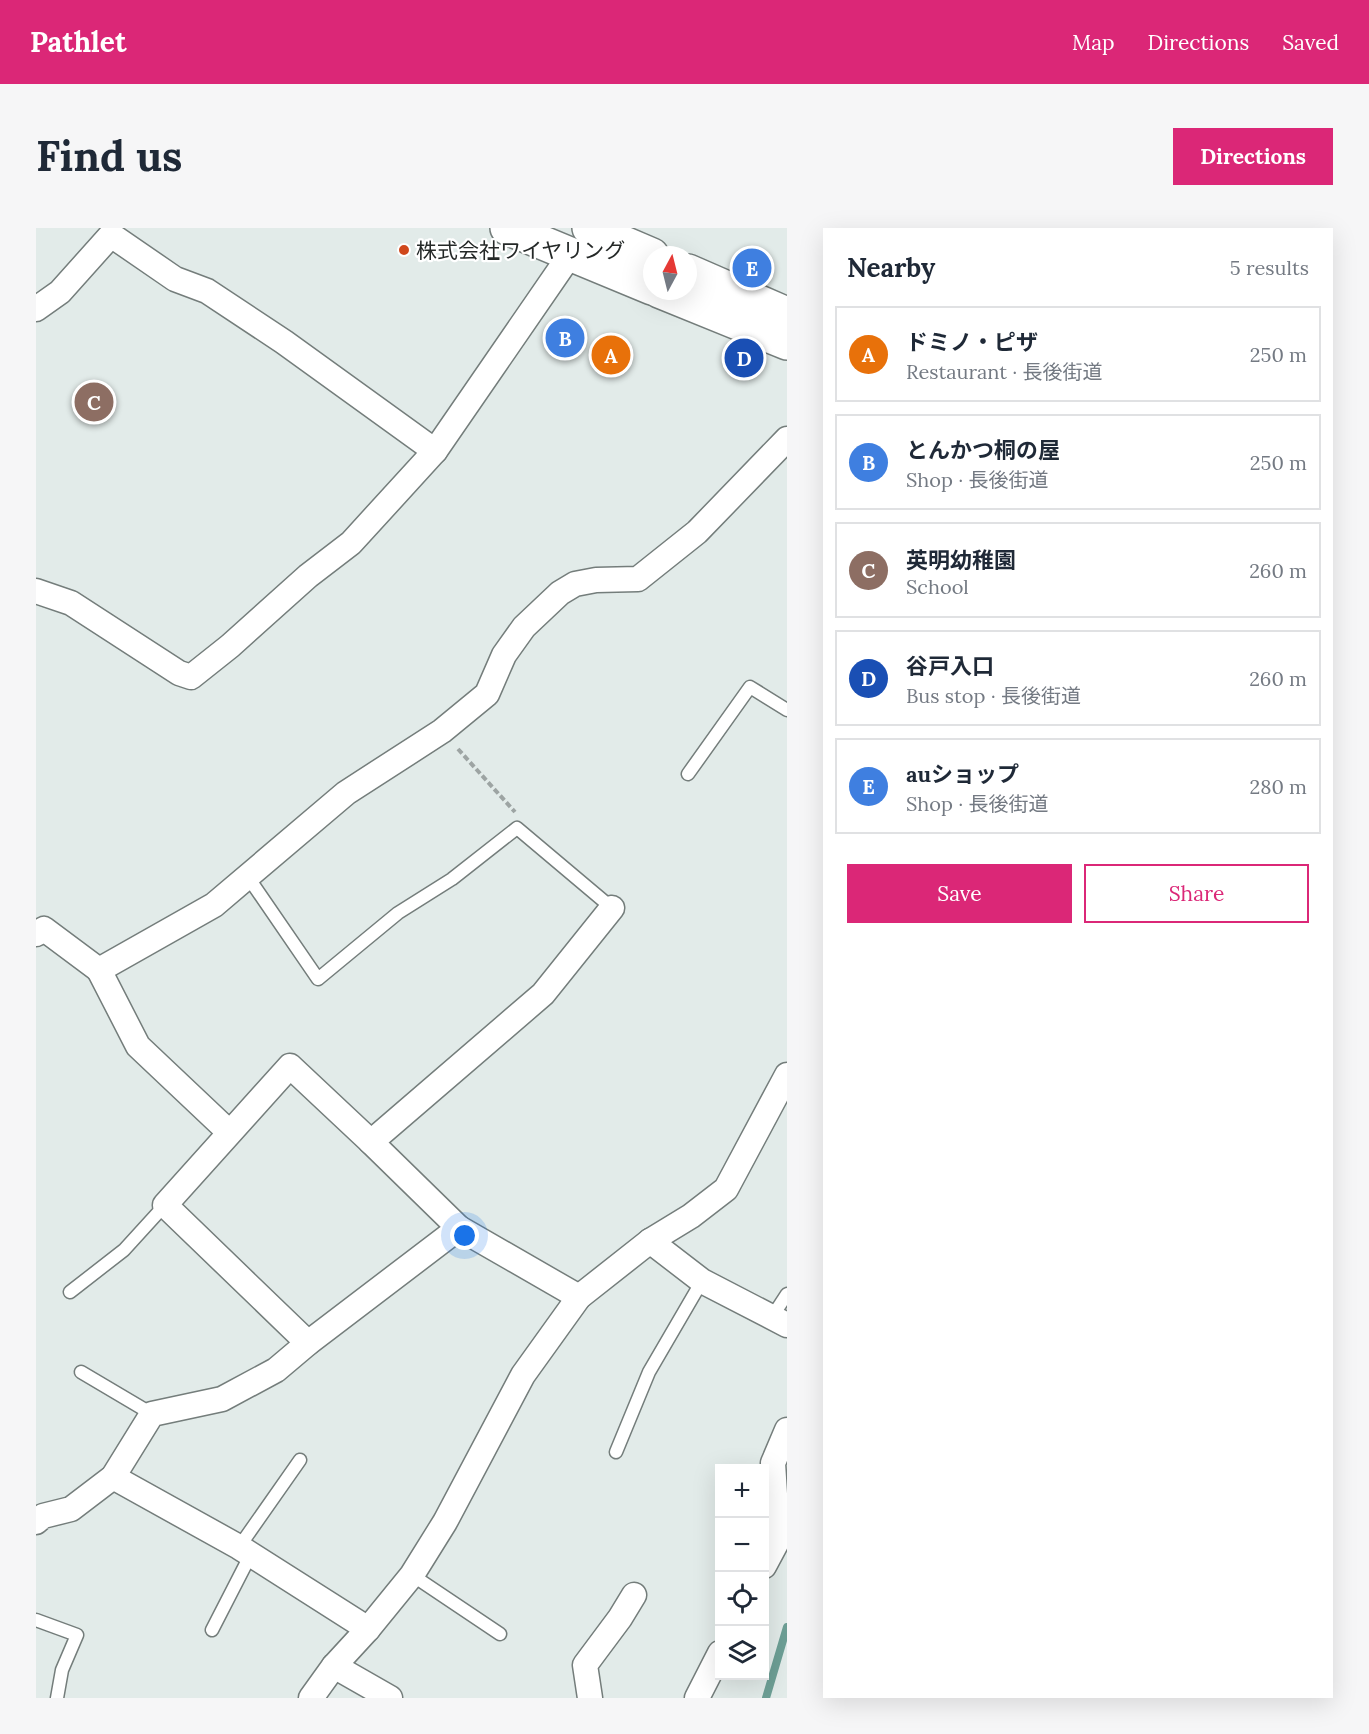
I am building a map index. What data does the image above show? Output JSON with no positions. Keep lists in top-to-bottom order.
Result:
{
  "places": ["株式会社ワイヤリング"],
  "north": "top",
  "page": {
    "header": "Pathlet",
    "nav": ["Map", "Directions", "Saved"],
    "buttons": [
      "Directions",
      ["Save", "Share"]
    ],
    "title": "Find us",
    "heading": ["Nearby", "5 results"],
    "pins": [
      "E",
      "B",
      "A",
      "D",
      "C"
    ],
    "list": [
      {
        "mark": "A",
        "name": "ドミノ・ピザ",
        "note": "Restaurant · 長後街道",
        "value": "250 m"
      },
      {
        "mark": "B",
        "name": "とんかつ桐の屋",
        "note": "Shop · 長後街道",
        "value": "250 m"
      },
      {
        "mark": "C",
        "name": "英明幼稚園",
        "note": "School",
        "value": "260 m"
      },
      {
        "mark": "D",
        "name": "谷戸入口",
        "note": "Bus stop · 長後街道",
        "value": "260 m"
      },
      {
        "mark": "E",
        "name": "auショップ",
        "note": "Shop · 長後街道",
        "value": "280 m"
      }
    ],
    "map_buttons": ["+", "−"]
  }
}
